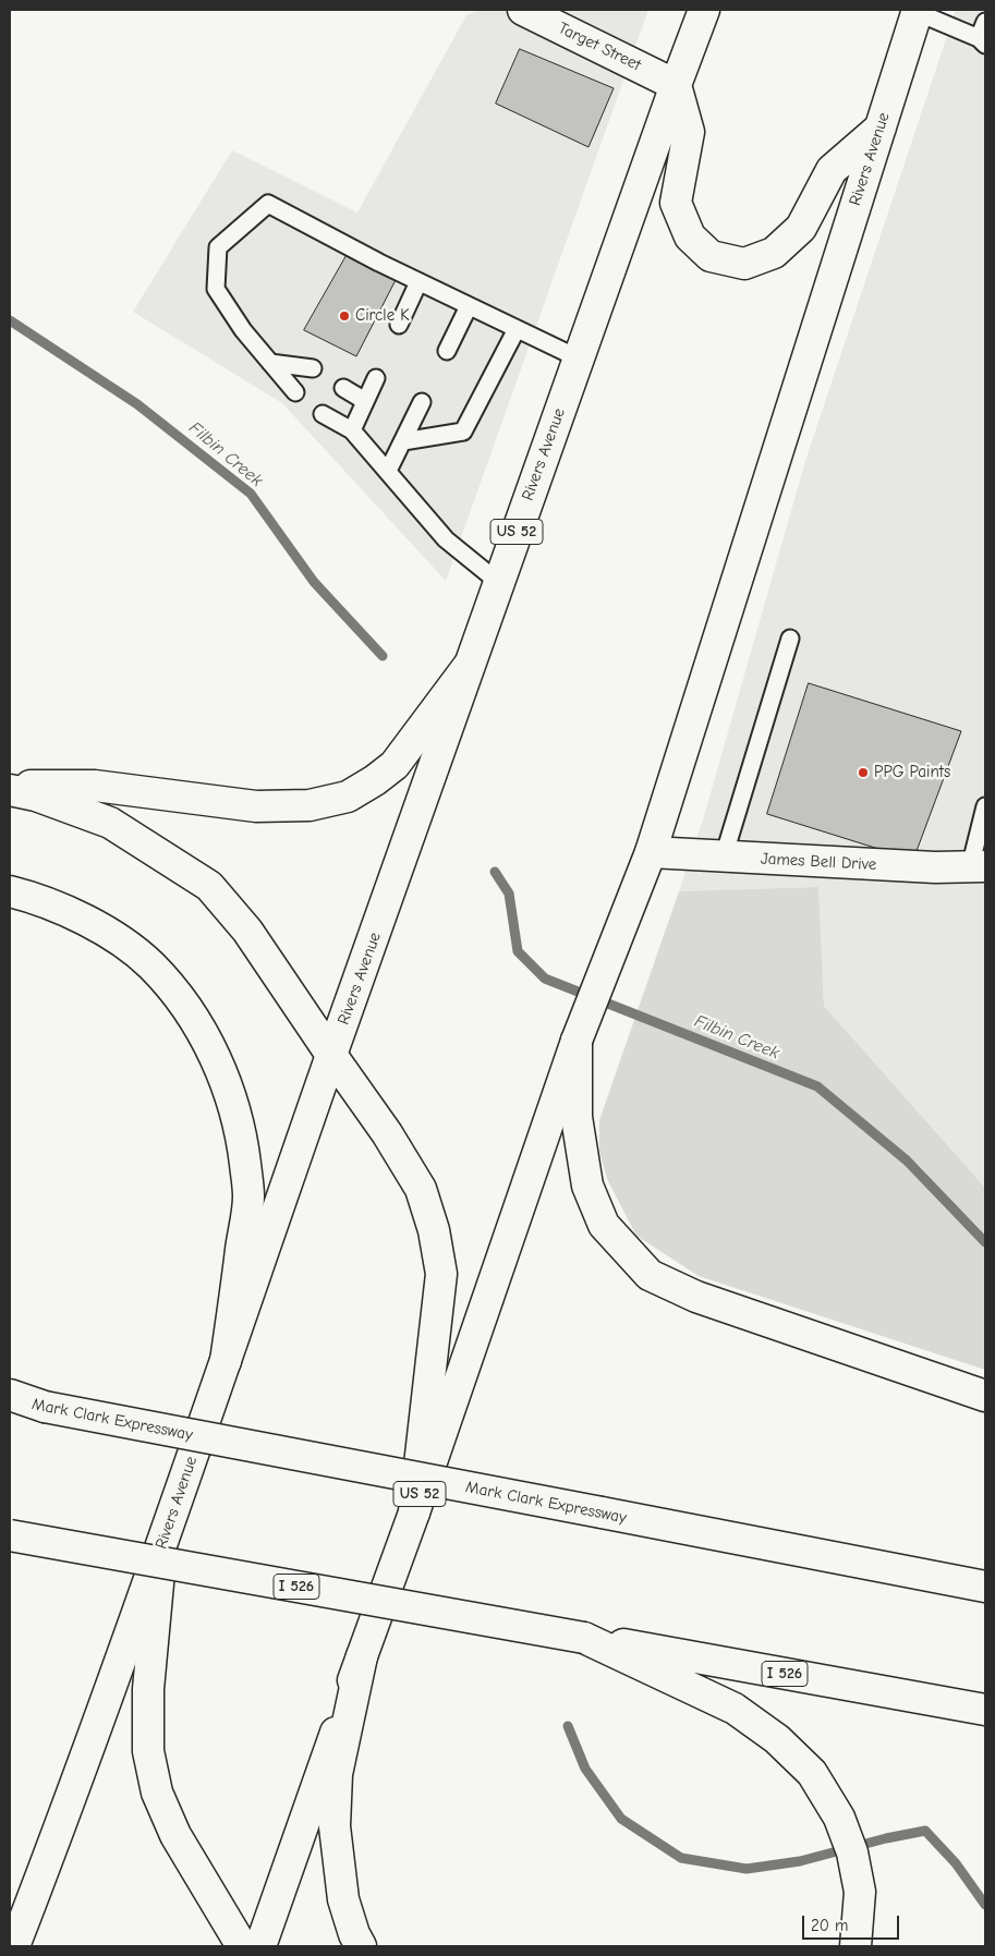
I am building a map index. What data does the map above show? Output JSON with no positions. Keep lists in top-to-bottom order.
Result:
{
  "streets": {
    "main road": [
      "Target Street",
      "Rivers Avenue",
      "US 52",
      "James Bell Drive",
      "Mark Clark Expressway",
      "I 526"
    ]
  },
  "crossings": [
    ["Target Street", "Rivers Avenue"],
    ["Rivers Avenue", "James Bell Drive"]
  ],
  "water": ["Filbin Creek"],
  "places": ["Circle K", "PPG Paints"],
  "scale_bar": "20 m"
}
